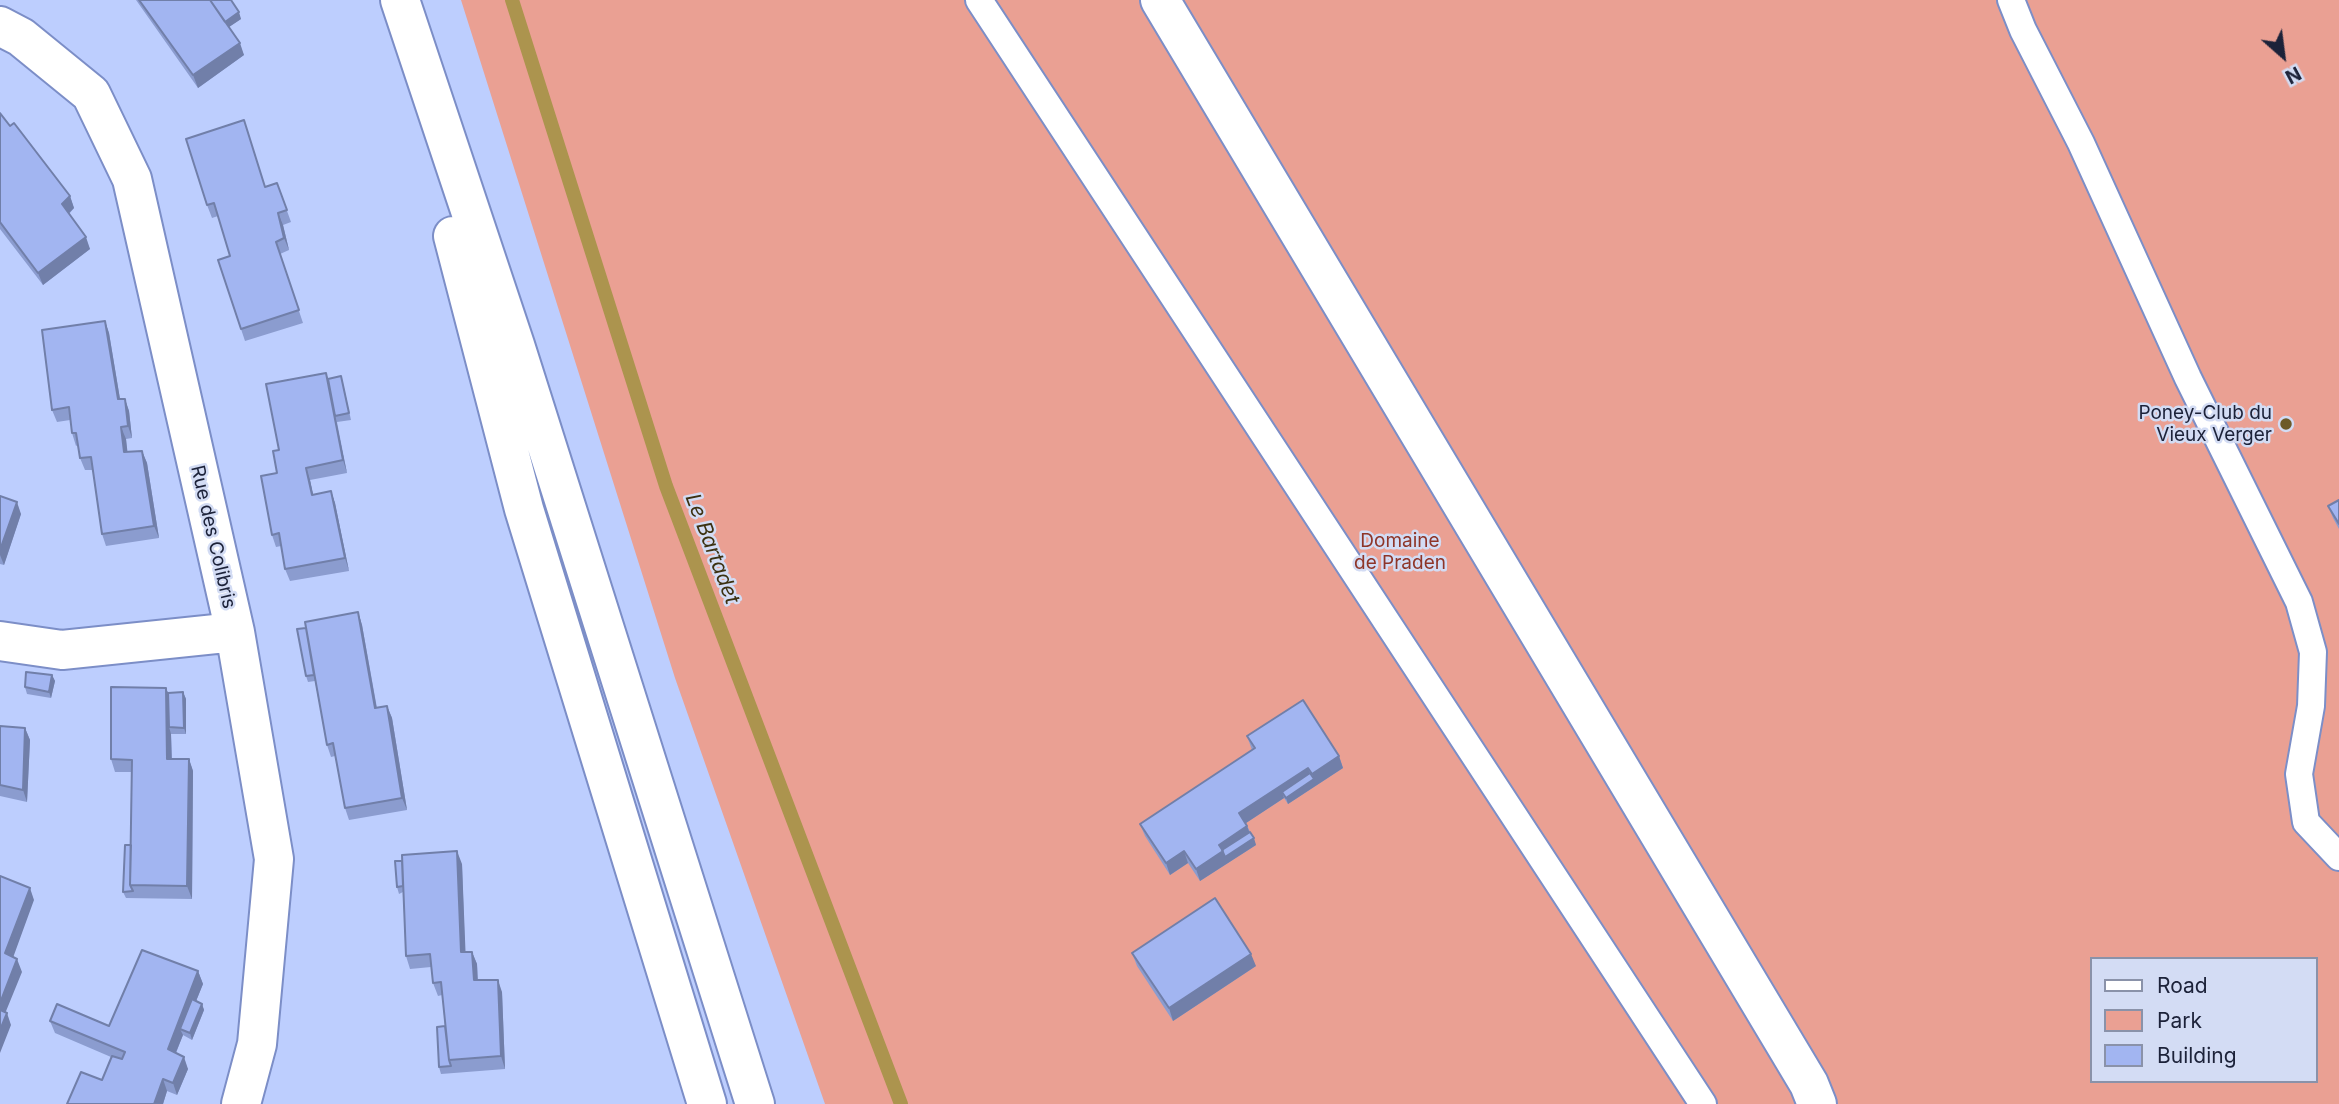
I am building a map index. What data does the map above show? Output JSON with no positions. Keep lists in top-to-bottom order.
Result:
{
  "streets": {
    "street": ["Rue des Colibris"]
  },
  "water": ["Le Bartadet"],
  "parks": ["Domaine de Praden"],
  "places": ["Poney-Club du Vieux Verger"],
  "legend": ["Road", "Park", "Building"],
  "north": "bottom right"
}
